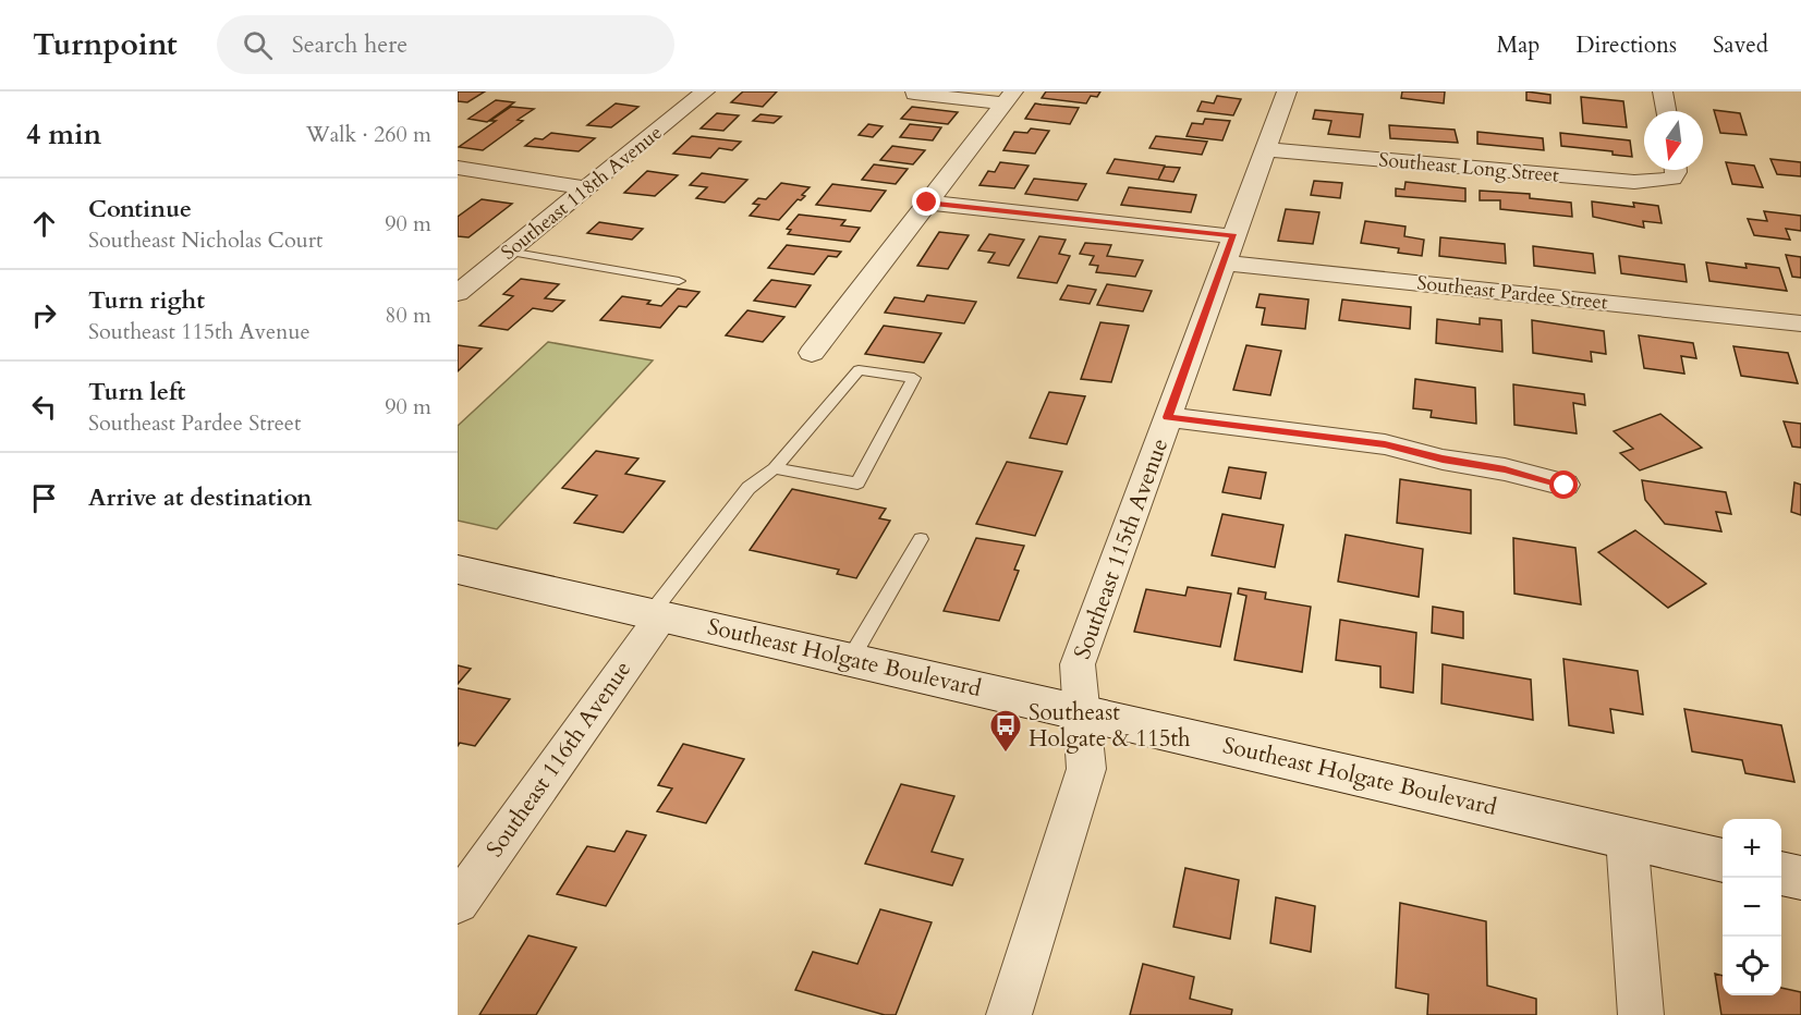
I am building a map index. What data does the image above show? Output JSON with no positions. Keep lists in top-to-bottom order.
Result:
{
  "streets": {
    "main road": ["Southeast Holgate Boulevard"],
    "street": [
      "Southeast Long Street",
      "Southeast 118th Avenue",
      "Southeast Pardee Street",
      "Southeast 115th Avenue",
      "Southeast 116th Avenue"
    ]
  },
  "crossings": [
    ["Southeast Long Street", "Southeast 115th Avenue"],
    ["Southeast Pardee Street", "Southeast 115th Avenue"],
    ["Southeast 115th Avenue", "Southeast Holgate Boulevard"],
    ["Southeast Holgate Boulevard", "Southeast 116th Avenue"]
  ],
  "places": {
    "bus stop": ["Southeast Holgate & 115th"]
  },
  "north": "bottom",
  "page": {
    "header": "Turnpoint",
    "search": "Search here",
    "nav": ["Map", "Directions", "Saved"],
    "heading": ["4 min", "Walk · 260 m"],
    "list": [
      ["Continue", "Southeast Nicholas Court", "90 m"],
      ["Turn right", "Southeast 115th Avenue", "80 m"],
      ["Turn left", "Southeast Pardee Street", "90 m"],
      "Arrive at destination"
    ],
    "map_buttons": ["+", "−"]
  }
}
